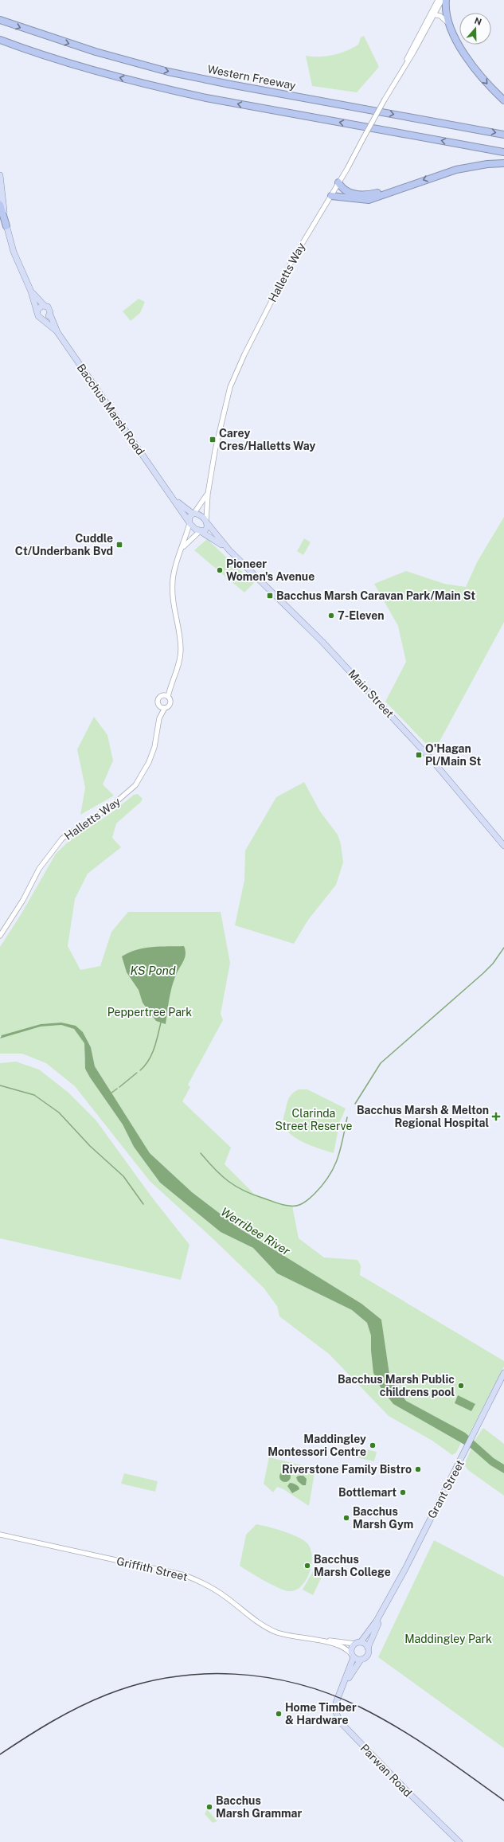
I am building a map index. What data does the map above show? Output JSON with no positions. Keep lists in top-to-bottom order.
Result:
{
  "streets": {
    "highway": ["Western Freeway"],
    "main road": [
      "Bacchus Marsh Road",
      "Main Street",
      "Grant Street",
      "Parwan Road"
    ],
    "street": ["Halletts Way", "Griffith Street"]
  },
  "crossings": [
    ["Halletts Way", "Bacchus Marsh Road"],
    ["Halletts Way", "Main Street"],
    ["Bacchus Marsh Road", "Main Street"],
    ["Grant Street", "Griffith Street"]
  ],
  "water": ["KS Pond", "Werribee River"],
  "parks": ["Peppertree Park", "Clarinda Street Reserve", "Maddingley Park"],
  "places": {
    "transit": [
      "Carey Cres/Halletts Way",
      "Cuddle Ct/Underbank Bvd",
      "Bacchus Marsh Caravan Park/Main St",
      "O'Hagan Pl/Main St"
    ],
    "other": [
      "Pioneer Women's Avenue",
      "7-Eleven",
      "Bacchus Marsh Public childrens pool",
      "Maddingley Montessori Centre",
      "Riverstone Family Bistro",
      "Bottlemart",
      "Bacchus Marsh Gym",
      "Bacchus Marsh College",
      "Home Timber & Hardware",
      "Bacchus Marsh Grammar"
    ],
    "health": ["Bacchus Marsh & Melton Regional Hospital"]
  },
  "north": "top"
}
